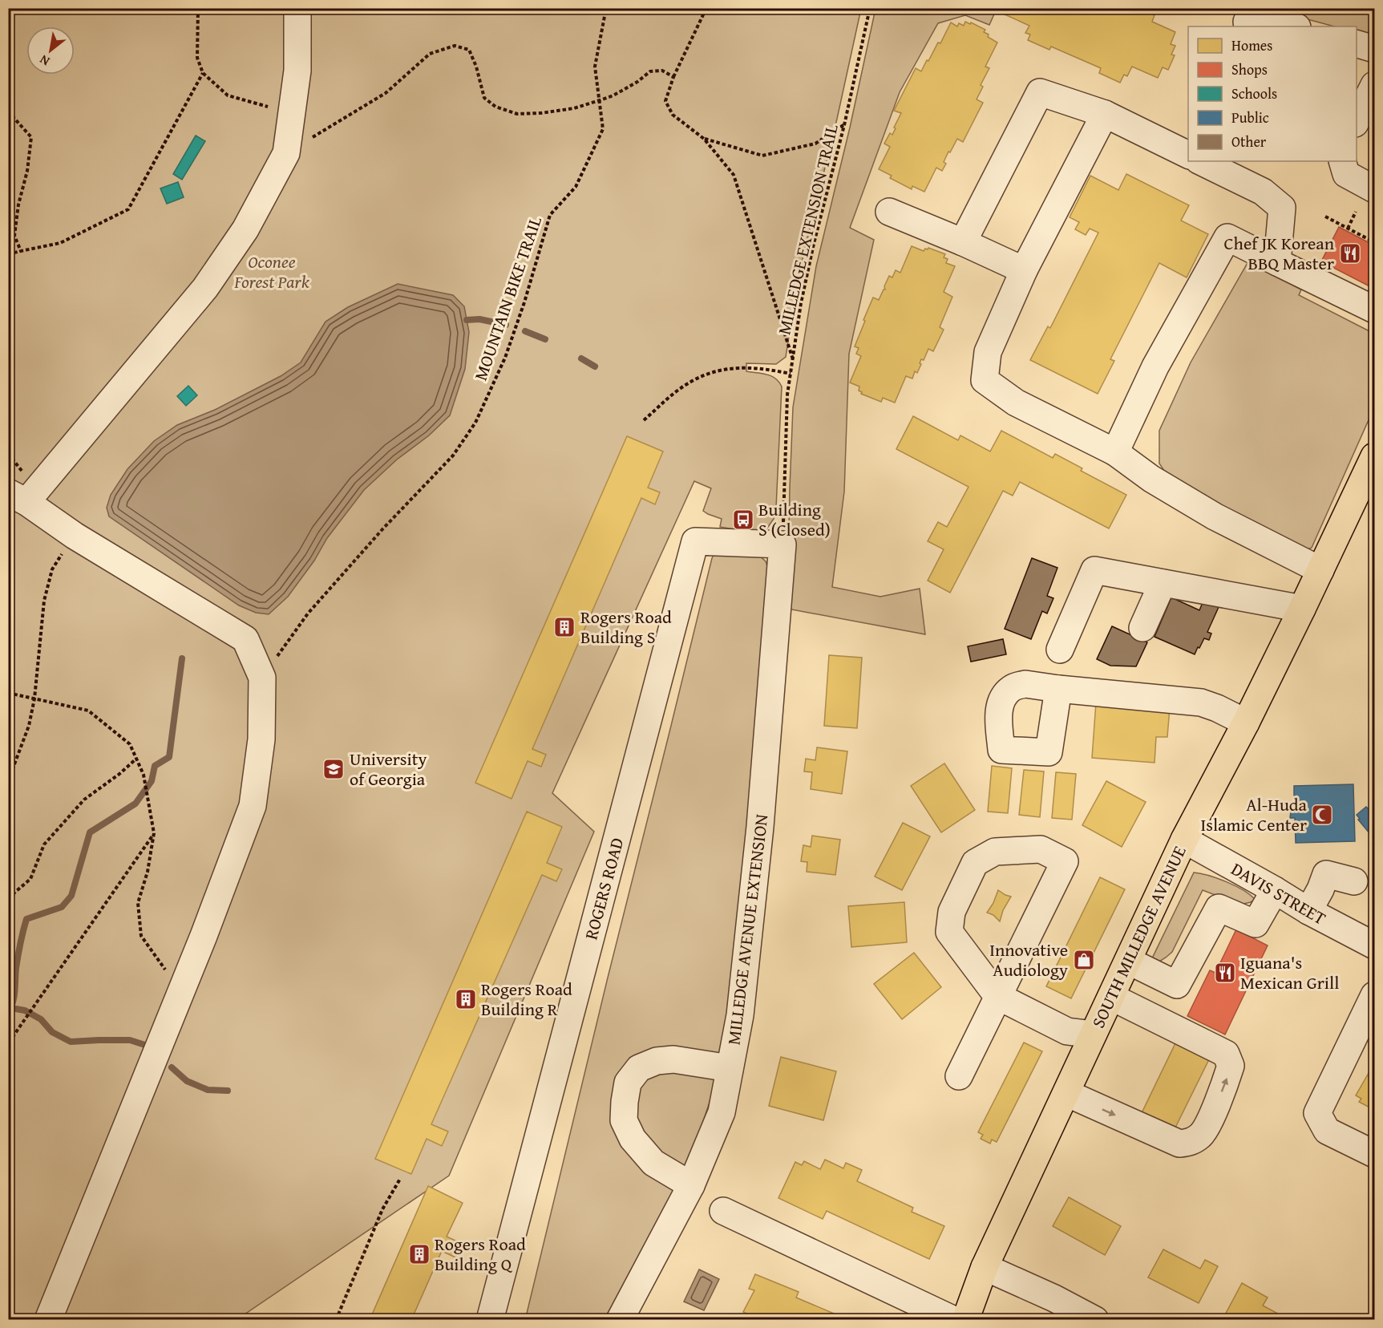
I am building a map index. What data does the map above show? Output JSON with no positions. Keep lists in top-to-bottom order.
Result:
{
  "streets": {
    "main road": ["SOUTH MILLEDGE AVENUE"],
    "street": ["ROGERS ROAD", "DAVIS STREET", "MILLEDGE AVENUE EXTENSION"],
    "path": ["MILLEDGE EXTENSION TRAIL", "MOUNTAIN BIKE TRAIL"]
  },
  "crossings": [
    ["MILLEDGE EXTENSION TRAIL", "ROGERS ROAD"],
    ["MILLEDGE EXTENSION TRAIL", "MILLEDGE AVENUE EXTENSION"],
    ["ROGERS ROAD", "MILLEDGE AVENUE EXTENSION"],
    ["DAVIS STREET", "SOUTH MILLEDGE AVENUE"]
  ],
  "parks": ["Oconee Forest Park"],
  "places": {
    "restaurant": ["Chef JK Korean BBQ Master", "Iguana's Mexican Grill"],
    "bus stop": ["Building S (Closed)"],
    "building": ["Rogers Road Building S", "Rogers Road Building R", "Rogers Road Building Q"],
    "school or university": ["University of Georgia"],
    "mosque": ["Al-Huda Islamic Center"],
    "shop": ["Innovative Audiology"]
  },
  "legend": [
    "Homes",
    "Shops",
    "Schools",
    "Public",
    "Other"
  ],
  "north": "bottom left"
}
